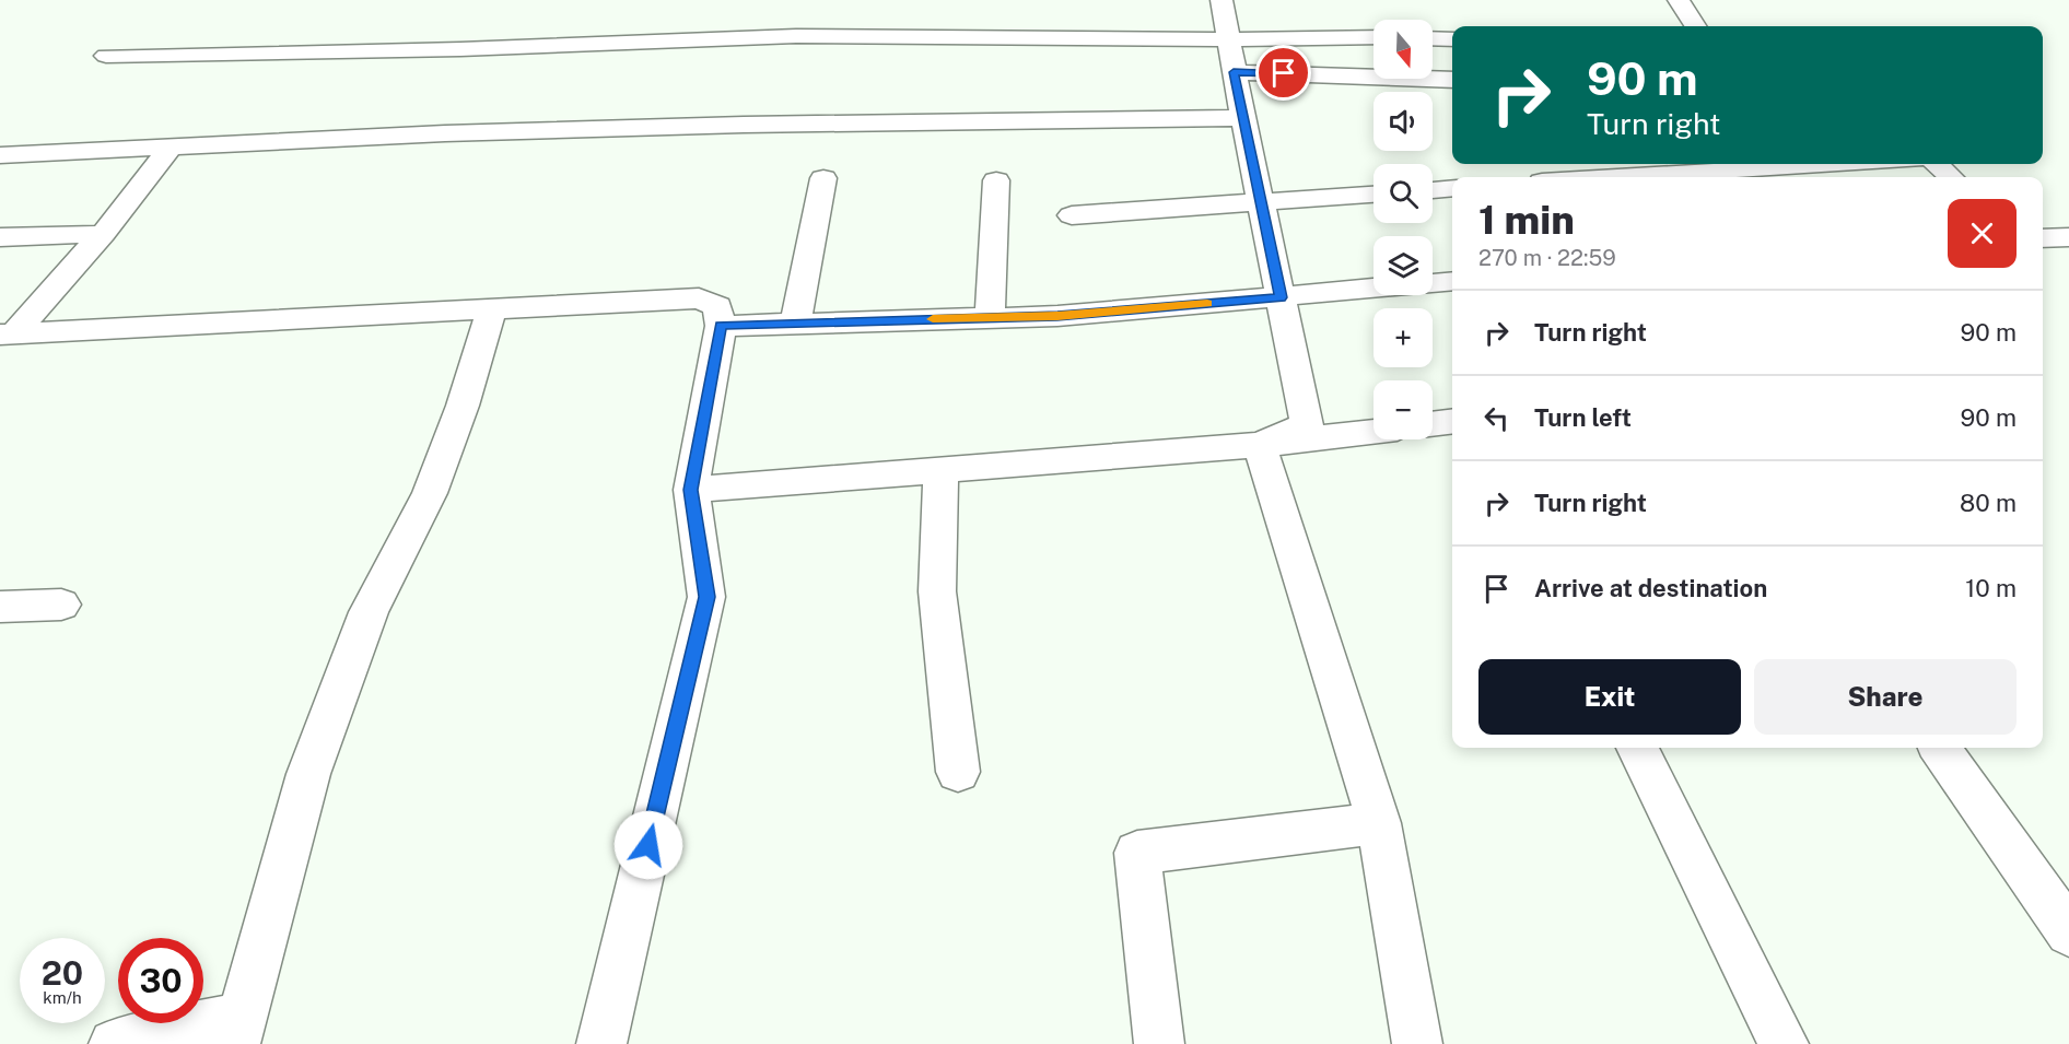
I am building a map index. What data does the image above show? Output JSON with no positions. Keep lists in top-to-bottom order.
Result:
{
  "north": "bottom",
  "page": {
    "map_buttons": ["+", "−"],
    "turn": ["90 m", "Turn right"],
    "heading": ["1 min", "270 m · 22:59"],
    "list": [
      {
        "name": "Turn right",
        "value": "90 m"
      },
      {
        "name": "Turn left",
        "value": "90 m"
      },
      {
        "name": "Turn right",
        "value": "80 m"
      },
      {
        "name": "Arrive at destination",
        "value": "10 m"
      }
    ],
    "buttons": ["Exit", "Share"],
    "speed": "20 km/h",
    "limit": "30"
  }
}
